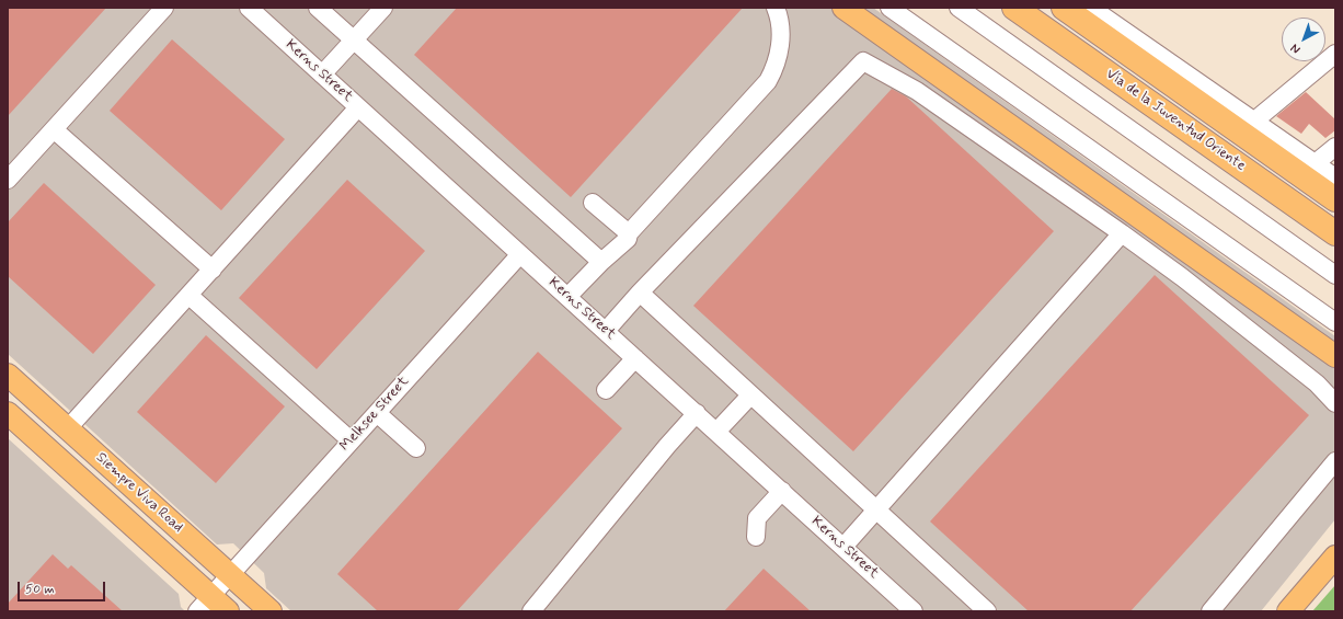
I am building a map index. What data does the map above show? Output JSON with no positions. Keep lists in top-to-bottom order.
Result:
{
  "streets": {
    "highway": ["Vía de la Juventud Oriente"],
    "main road": ["Siempre Viva Road"],
    "street": ["Kerns Street", "Melksee Street"]
  },
  "crossings": [
    ["Kerns Street", "Melksee Street"],
    ["Melksee Street", "Siempre Viva Road"]
  ],
  "scale_bar": "50 m",
  "north": "bottom left"
}
